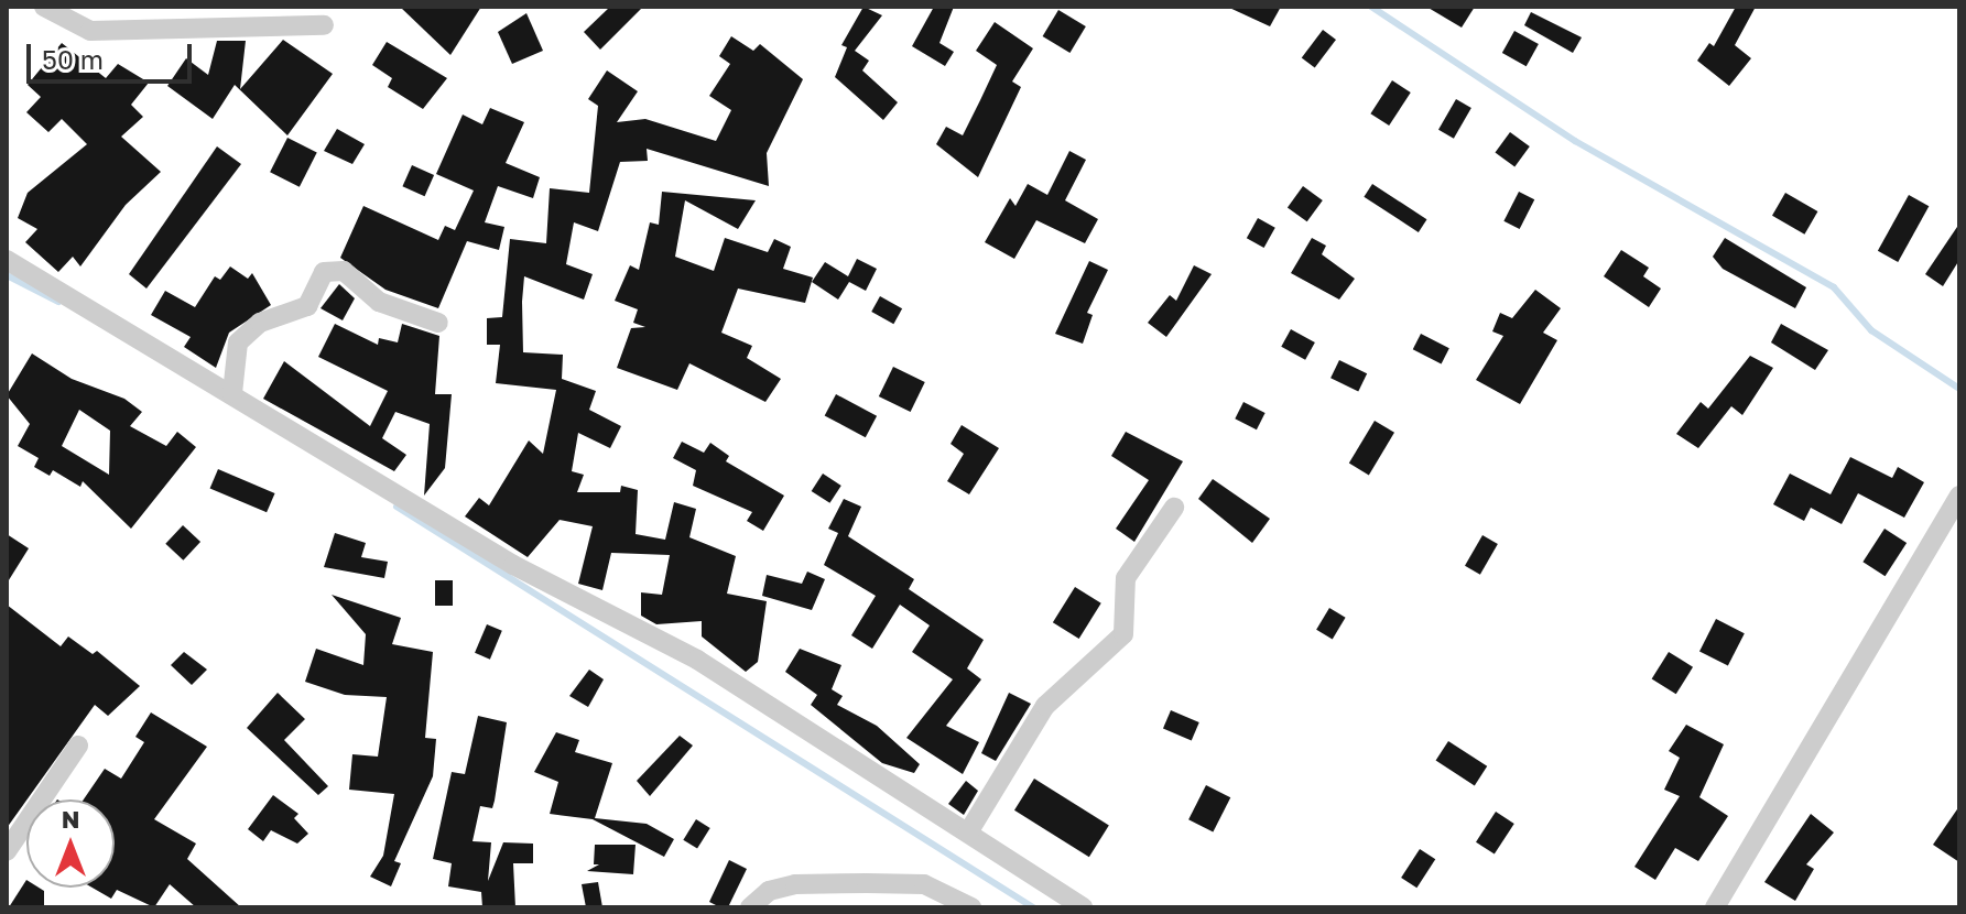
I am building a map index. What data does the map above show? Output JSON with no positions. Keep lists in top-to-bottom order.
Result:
{
  "scale_bar": "50 m",
  "north": "top"
}
